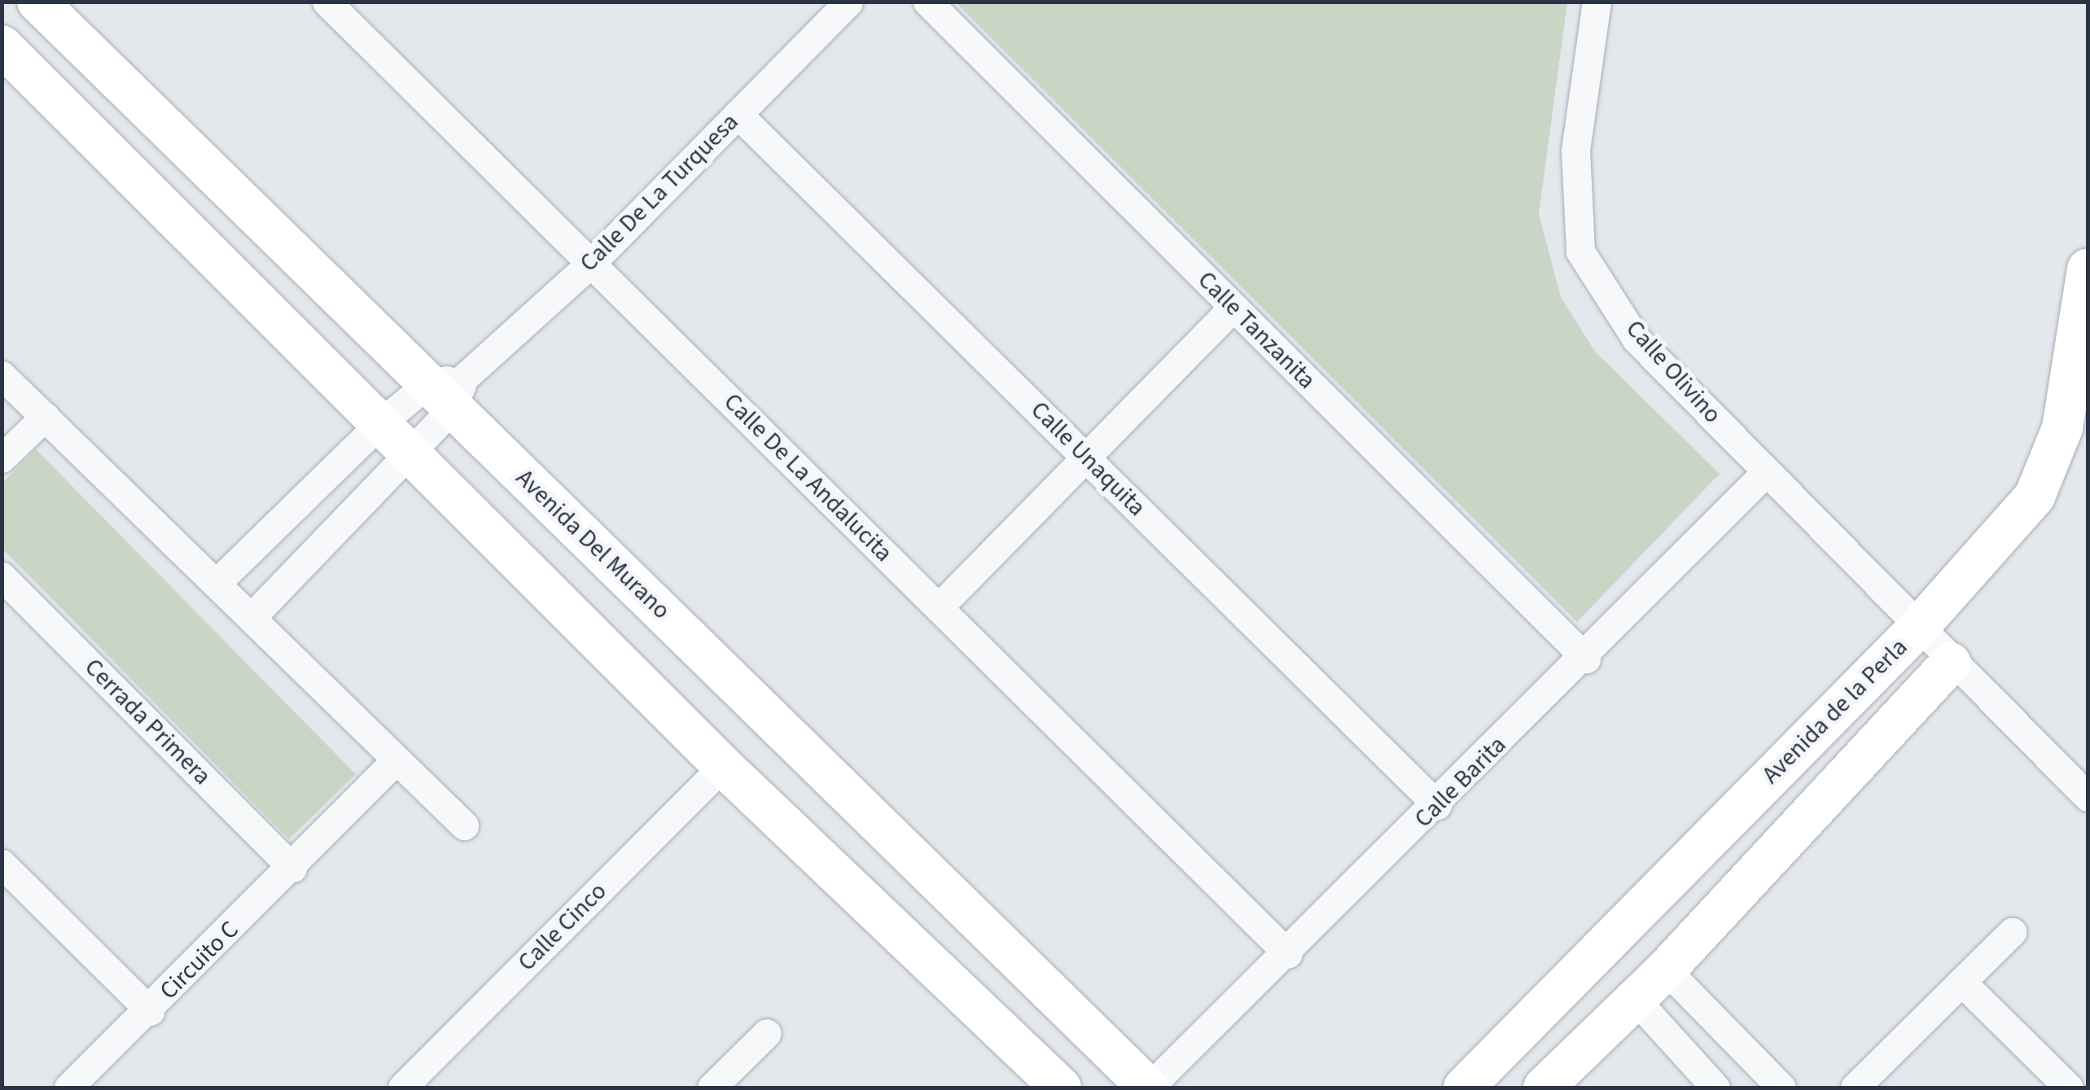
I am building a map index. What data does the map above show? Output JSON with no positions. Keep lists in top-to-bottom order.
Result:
{
  "streets": {
    "street": [
      "Calle De La Turquesa",
      "Calle Tanzanita",
      "Calle Olivino",
      "Calle Unaquita",
      "Calle De La Andalucita",
      "Avenida Del Murano",
      "Avenida de la Perla",
      "Cerrada Primera",
      "Calle Barita",
      "Calle Cinco",
      "Circuito C"
    ]
  },
  "crossings": [
    ["Calle De La Turquesa", "Calle Unaquita"],
    ["Calle De La Turquesa", "Calle De La Andalucita"],
    ["Calle De La Turquesa", "Avenida Del Murano"],
    ["Calle Tanzanita", "Calle Barita"],
    ["Calle Olivino", "Avenida de la Perla"],
    ["Calle Olivino", "Calle Barita"],
    ["Calle Unaquita", "Calle Barita"],
    ["Calle De La Andalucita", "Calle Barita"],
    ["Avenida Del Murano", "Calle Barita"],
    ["Cerrada Primera", "Circuito C"]
  ]
}
